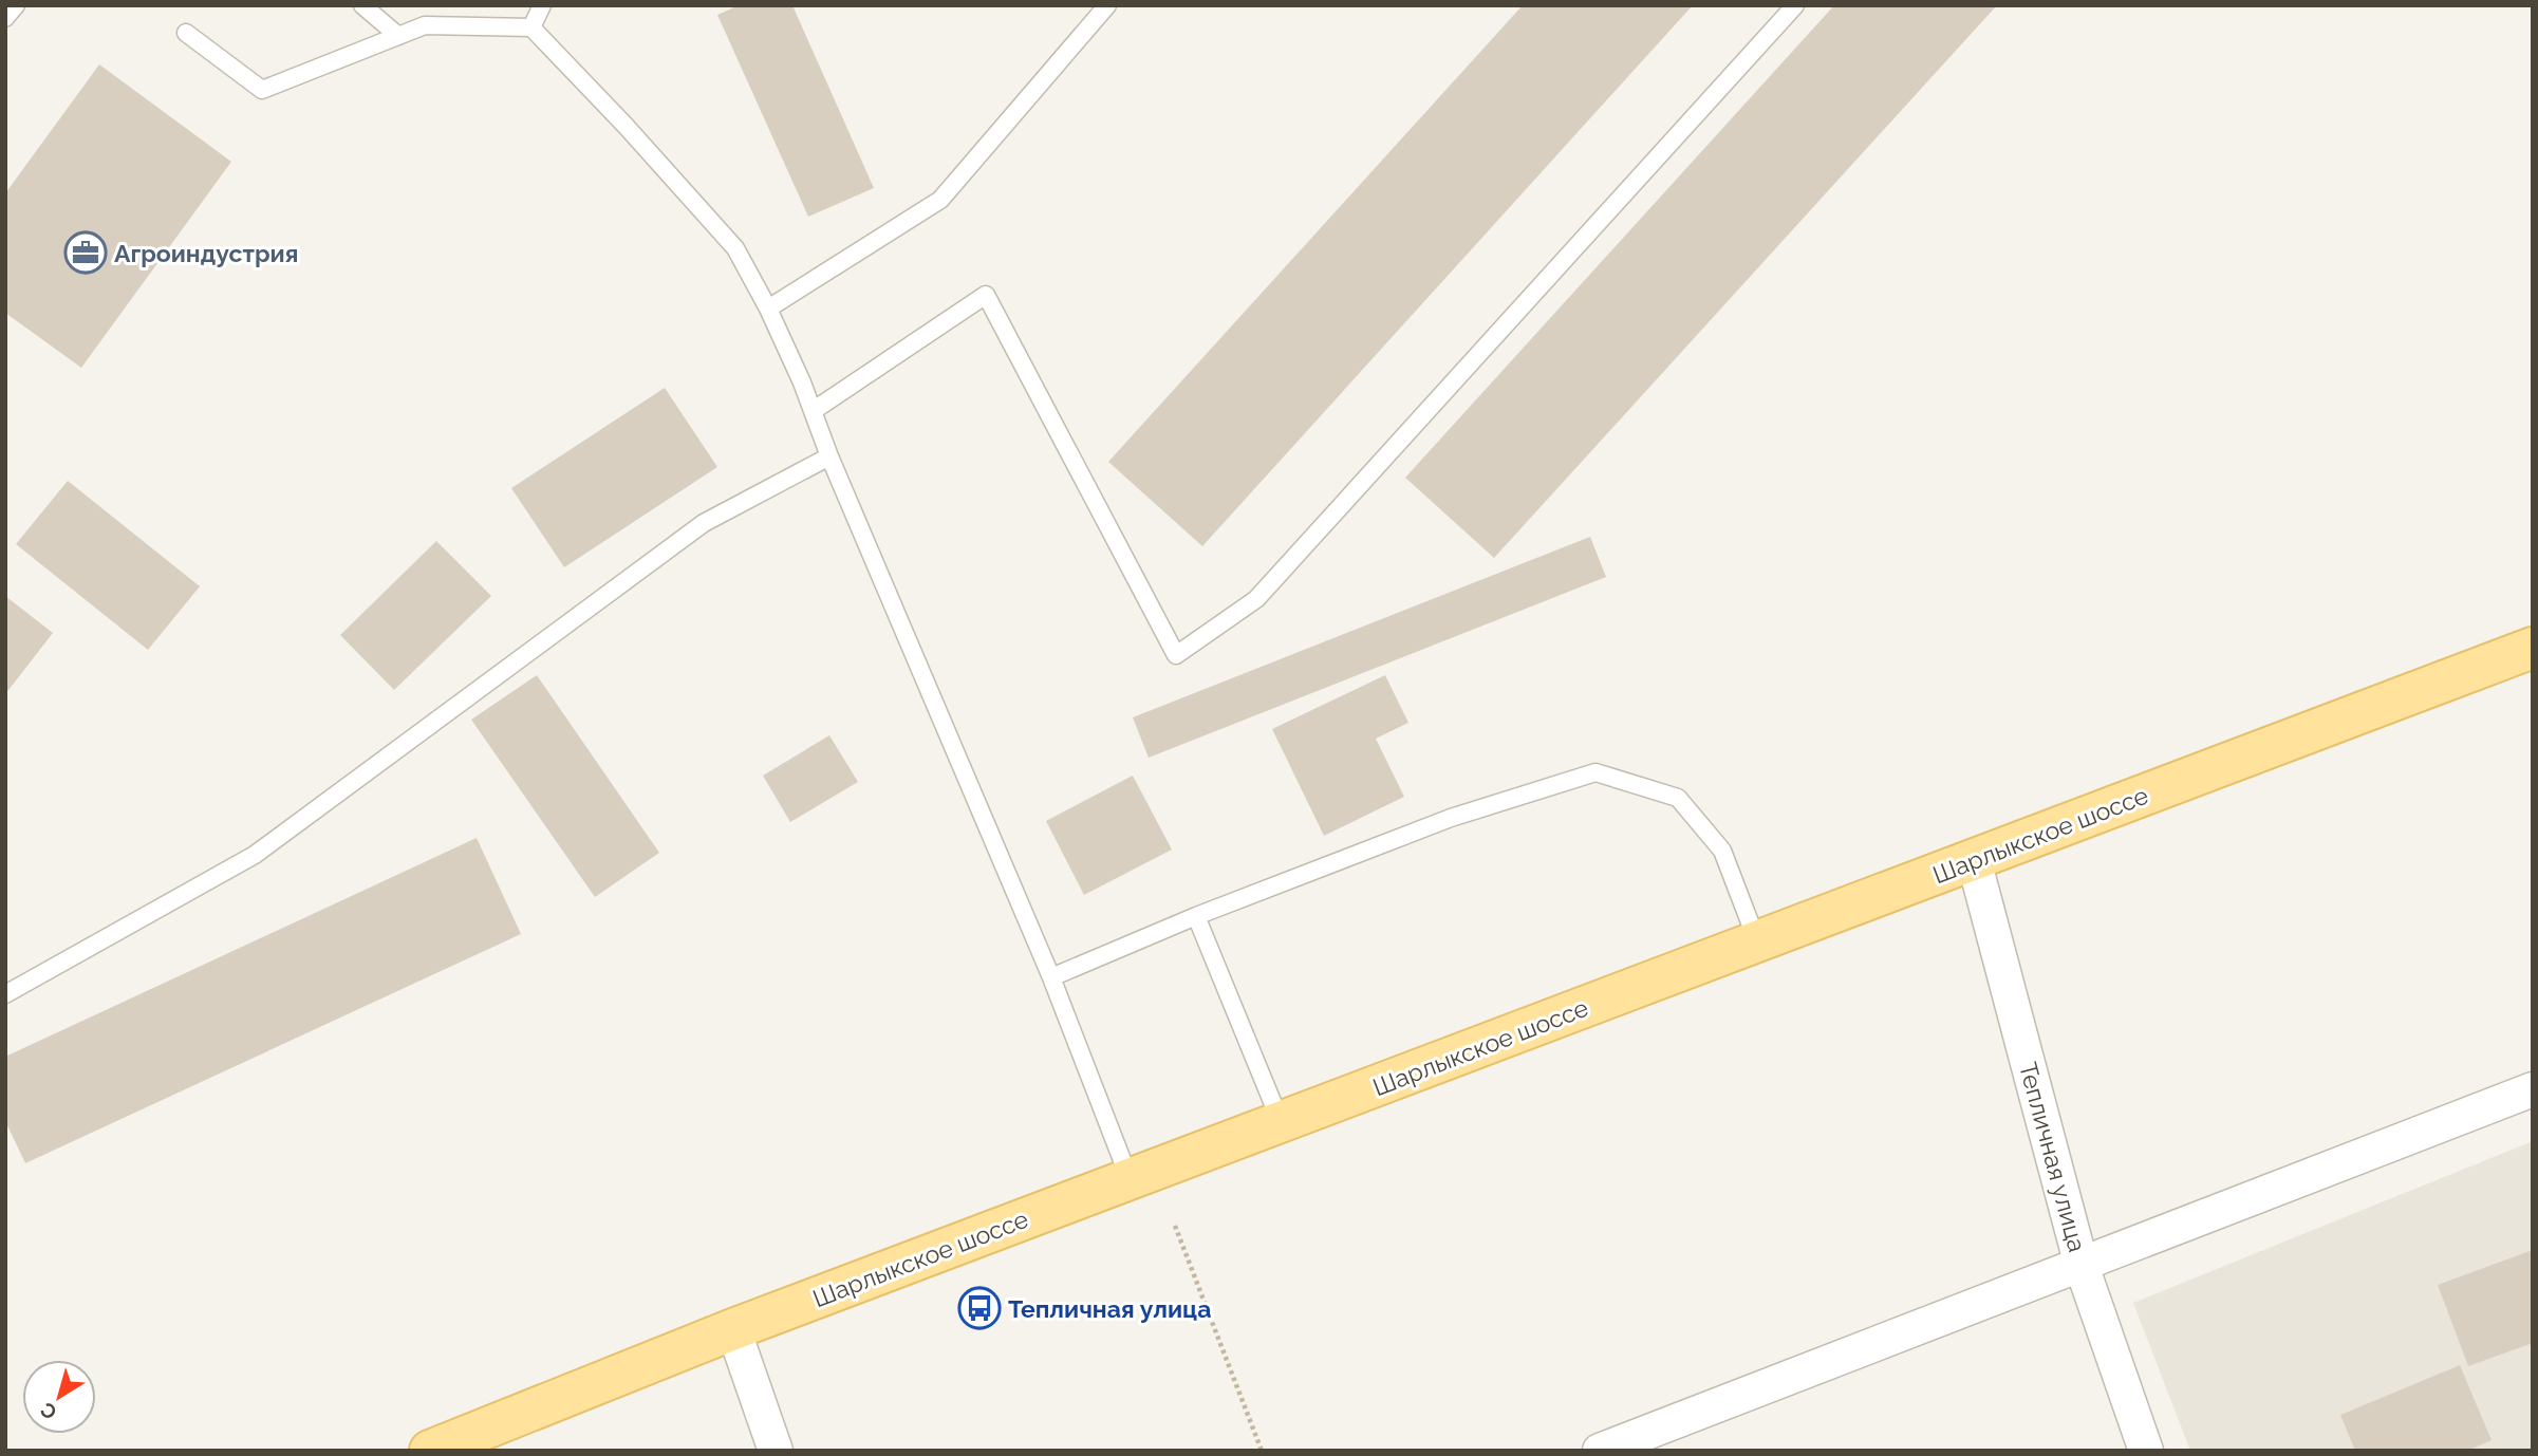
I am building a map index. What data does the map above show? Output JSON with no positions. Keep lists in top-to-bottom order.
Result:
{
  "streets": {
    "main road": ["Шарлыкское шоссе"],
    "street": ["Тепличная улица"]
  },
  "crossings": [
    ["Шарлыкское шоссе", "Тепличная улица"]
  ],
  "places": {
    "office": ["Агроиндустрия"],
    "bus stop": ["Тепличная улица"]
  },
  "north": "bottom left"
}
